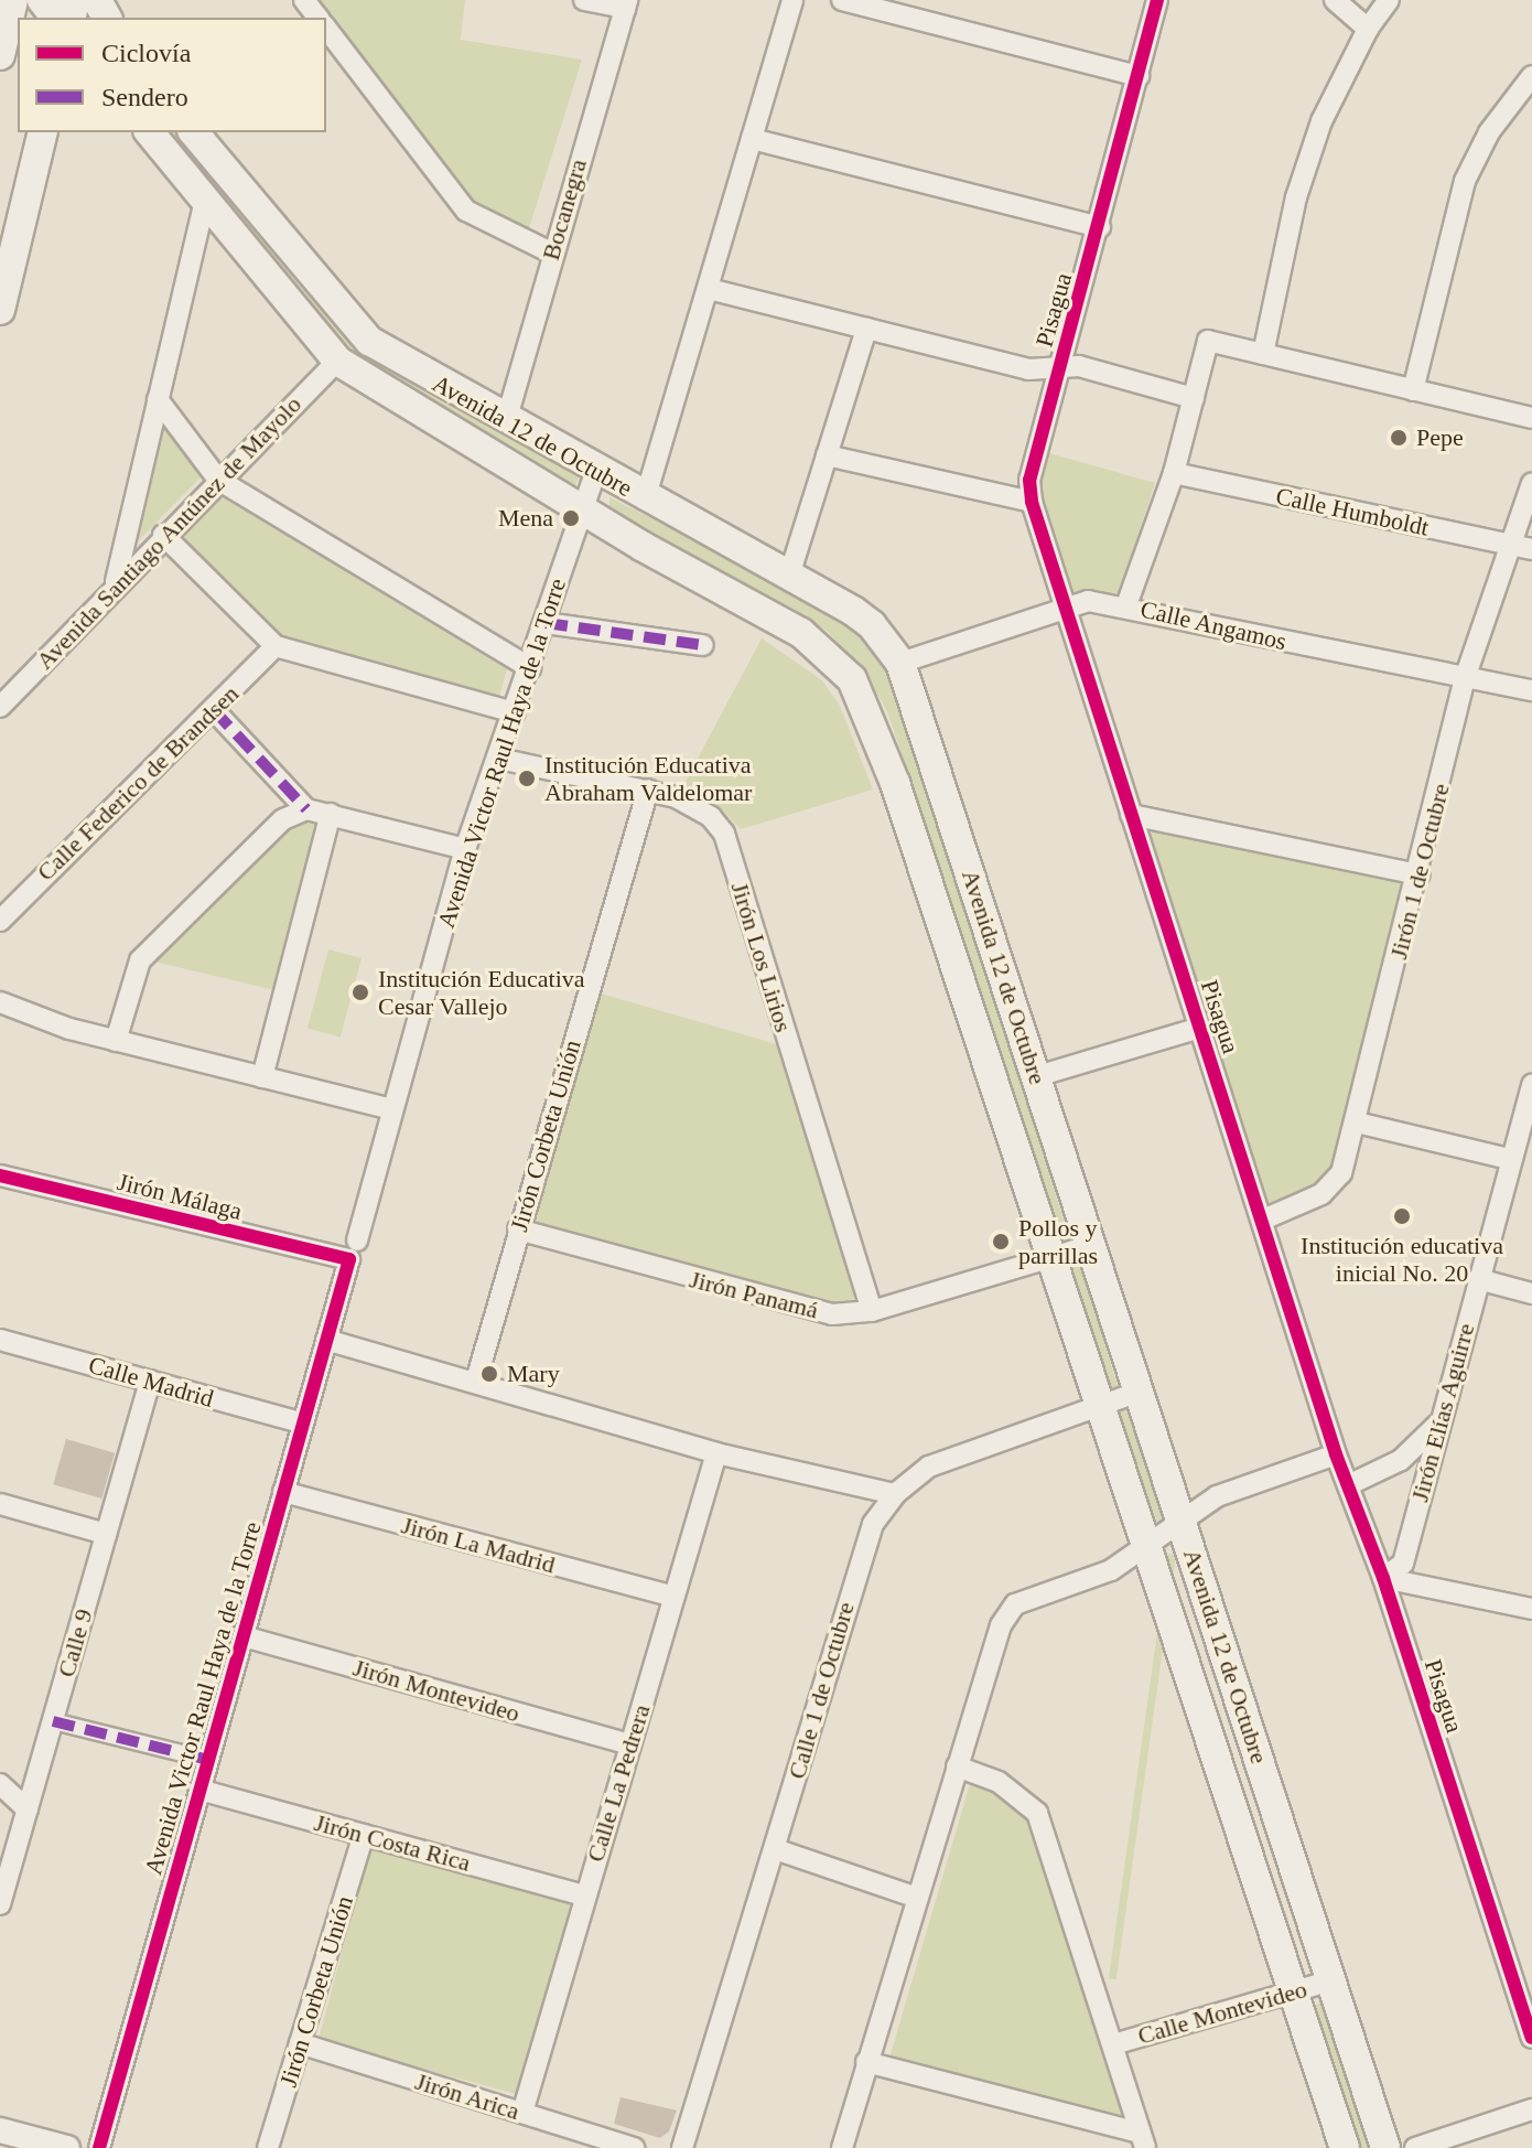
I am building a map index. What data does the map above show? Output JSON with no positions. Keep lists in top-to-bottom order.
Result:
{
  "streets": {
    "main road": ["Avenida 12 de Octubre"],
    "street": [
      "Bocanegra",
      "Pisagua",
      "Calle Humboldt",
      "Avenida Santiago Antúnez de Mayolo",
      "Calle Angamos",
      "Avenida Victor Raul Haya de la Torre",
      "Calle Federico de Brandsen",
      "Jirón 1 de Octubre",
      "Jirón Los Lirios",
      "Jirón Corbeta Unión",
      "Jirón Málaga",
      "Jirón Panamá",
      "Calle Madrid",
      "Jirón Elías Aguirre",
      "Jirón La Madrid",
      "Calle 9",
      "Jirón Montevideo",
      "Calle 1 de Octubre",
      "Calle La Pedrera",
      "Jirón Costa Rica",
      "Calle Montevideo",
      "Jirón Arica"
    ]
  },
  "crossings": [
    ["Bocanegra", "Avenida 12 de Octubre"],
    ["Pisagua", "Calle Angamos"],
    ["Pisagua", "Jirón 1 de Octubre"],
    ["Pisagua", "Jirón Elías Aguirre"],
    ["Avenida 12 de Octubre", "Avenida Santiago Antúnez de Mayolo"],
    ["Avenida 12 de Octubre", "Calle Angamos"],
    ["Avenida 12 de Octubre", "Avenida Victor Raul Haya de la Torre"],
    ["Avenida 12 de Octubre", "Jirón Panamá"],
    ["Avenida 12 de Octubre", "Calle 1 de Octubre"],
    ["Avenida 12 de Octubre", "Calle Montevideo"],
    ["Calle Humboldt", "Jirón 1 de Octubre"],
    ["Calle Angamos", "Jirón 1 de Octubre"],
    ["Avenida Victor Raul Haya de la Torre", "Jirón Los Lirios"],
    ["Avenida Victor Raul Haya de la Torre", "Jirón Málaga"],
    ["Avenida Victor Raul Haya de la Torre", "Calle Madrid"],
    ["Avenida Victor Raul Haya de la Torre", "Jirón La Madrid"],
    ["Avenida Victor Raul Haya de la Torre", "Jirón Montevideo"],
    ["Avenida Victor Raul Haya de la Torre", "Jirón Costa Rica"],
    ["Jirón Los Lirios", "Jirón Corbeta Unión"],
    ["Jirón Los Lirios", "Jirón Panamá"],
    ["Jirón Corbeta Unión", "Jirón Panamá"],
    ["Jirón Corbeta Unión", "Jirón Costa Rica"],
    ["Jirón Corbeta Unión", "Jirón Arica"],
    ["Calle Madrid", "Calle 9"],
    ["Jirón La Madrid", "Calle La Pedrera"],
    ["Jirón Montevideo", "Calle La Pedrera"],
    ["Calle La Pedrera", "Jirón Costa Rica"],
    ["Calle La Pedrera", "Jirón Arica"]
  ],
  "places": [
    "Pepe",
    "Mena",
    "Institución Educativa Abraham Valdelomar",
    "Institución Educativa Cesar Vallejo",
    "Institución educativa inicial No. 20",
    "Pollos y parrillas",
    "Mary"
  ],
  "legend": ["Ciclovía", "Sendero"]
}
